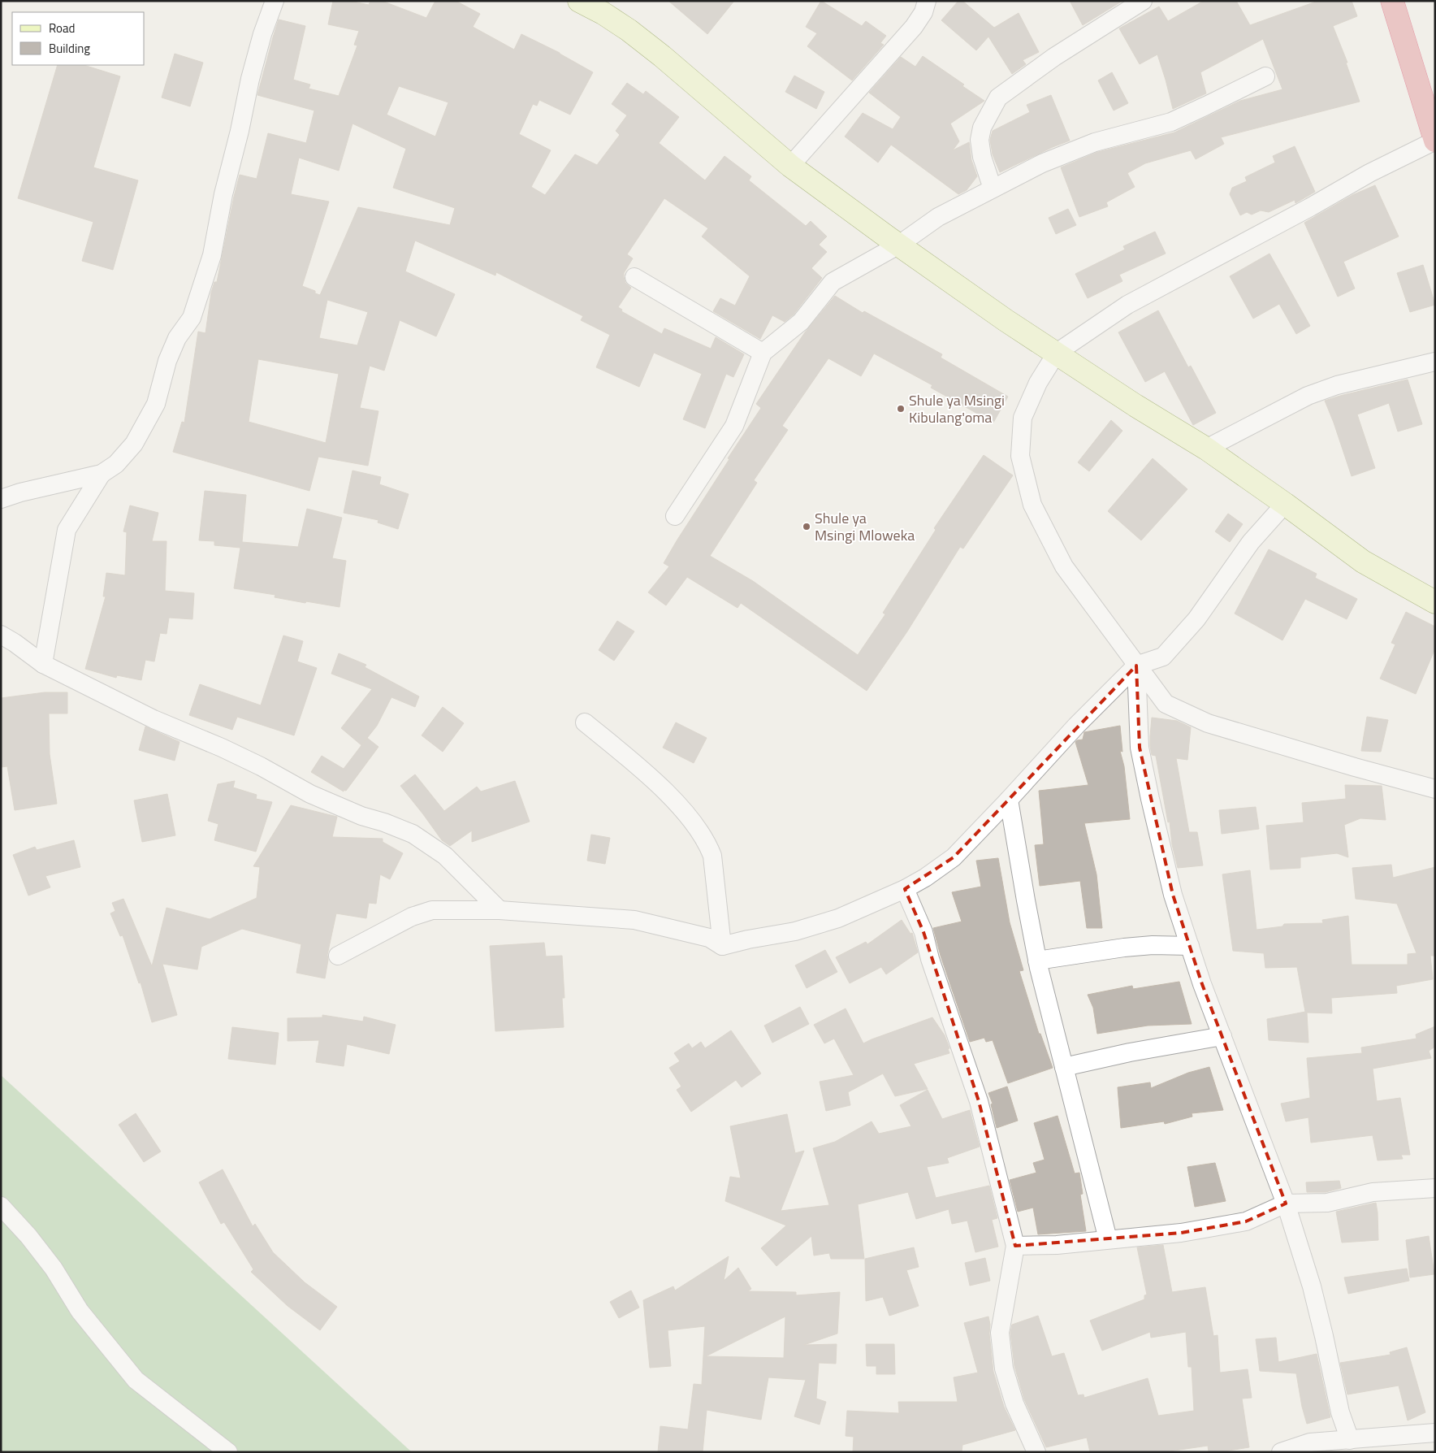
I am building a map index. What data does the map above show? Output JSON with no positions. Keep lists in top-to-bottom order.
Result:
{
  "places": ["Shule ya Msingi Kibulang'oma", "Shule ya Msingi Mloweka"],
  "legend": ["Road", "Building"]
}
